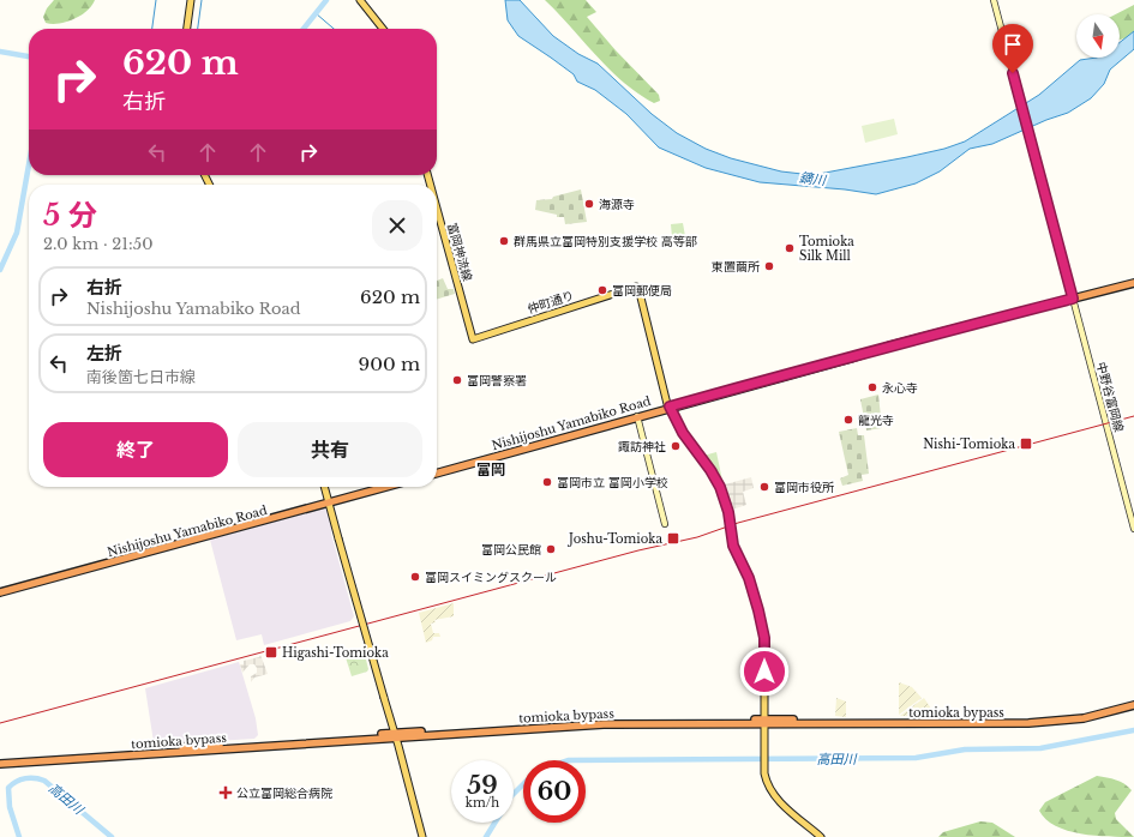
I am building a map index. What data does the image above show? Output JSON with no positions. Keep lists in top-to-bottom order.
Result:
{
  "streets": {
    "highway": ["Nishijoshu Yamabiko Road", "tomioka bypass"],
    "main road": ["富岡神流線", "仲町通り", "中野谷富岡線"]
  },
  "crossings": [
    ["富岡神流線", "仲町通り"],
    ["仲町通り", "Nishijoshu Yamabiko Road"],
    ["中野谷富岡線", "Nishijoshu Yamabiko Road"]
  ],
  "districts": ["富岡"],
  "water": ["鏑川", "高田川"],
  "places": {
    "other": [
      "海源寺",
      "群馬県立富岡特別支援学校 高等部",
      "Tomioka Silk Mill",
      "東置繭所",
      "富岡郵便局",
      "富岡警察署",
      "永心寺",
      "龍光寺",
      "諏訪神社",
      "富岡市立 富岡小学校",
      "富岡市役所",
      "富岡公民館",
      "富岡スイミングスクール"
    ],
    "transit": ["Nishi-Tomioka", "Joshu-Tomioka", "Higashi-Tomioka"],
    "health": ["公立富岡総合病院"]
  },
  "north": "bottom",
  "page": {
    "turn": ["620 m", "右折"],
    "heading": ["5 分", "2.0 km · 21:50"],
    "list": [
      {
        "name": "右折",
        "note": "Nishijoshu Yamabiko Road",
        "value": "620 m"
      },
      {
        "name": "左折",
        "note": "南後箇七日市線",
        "value": "900 m"
      }
    ],
    "buttons": ["終了", "共有"],
    "speed": "59 km/h",
    "limit": "60"
  }
}
